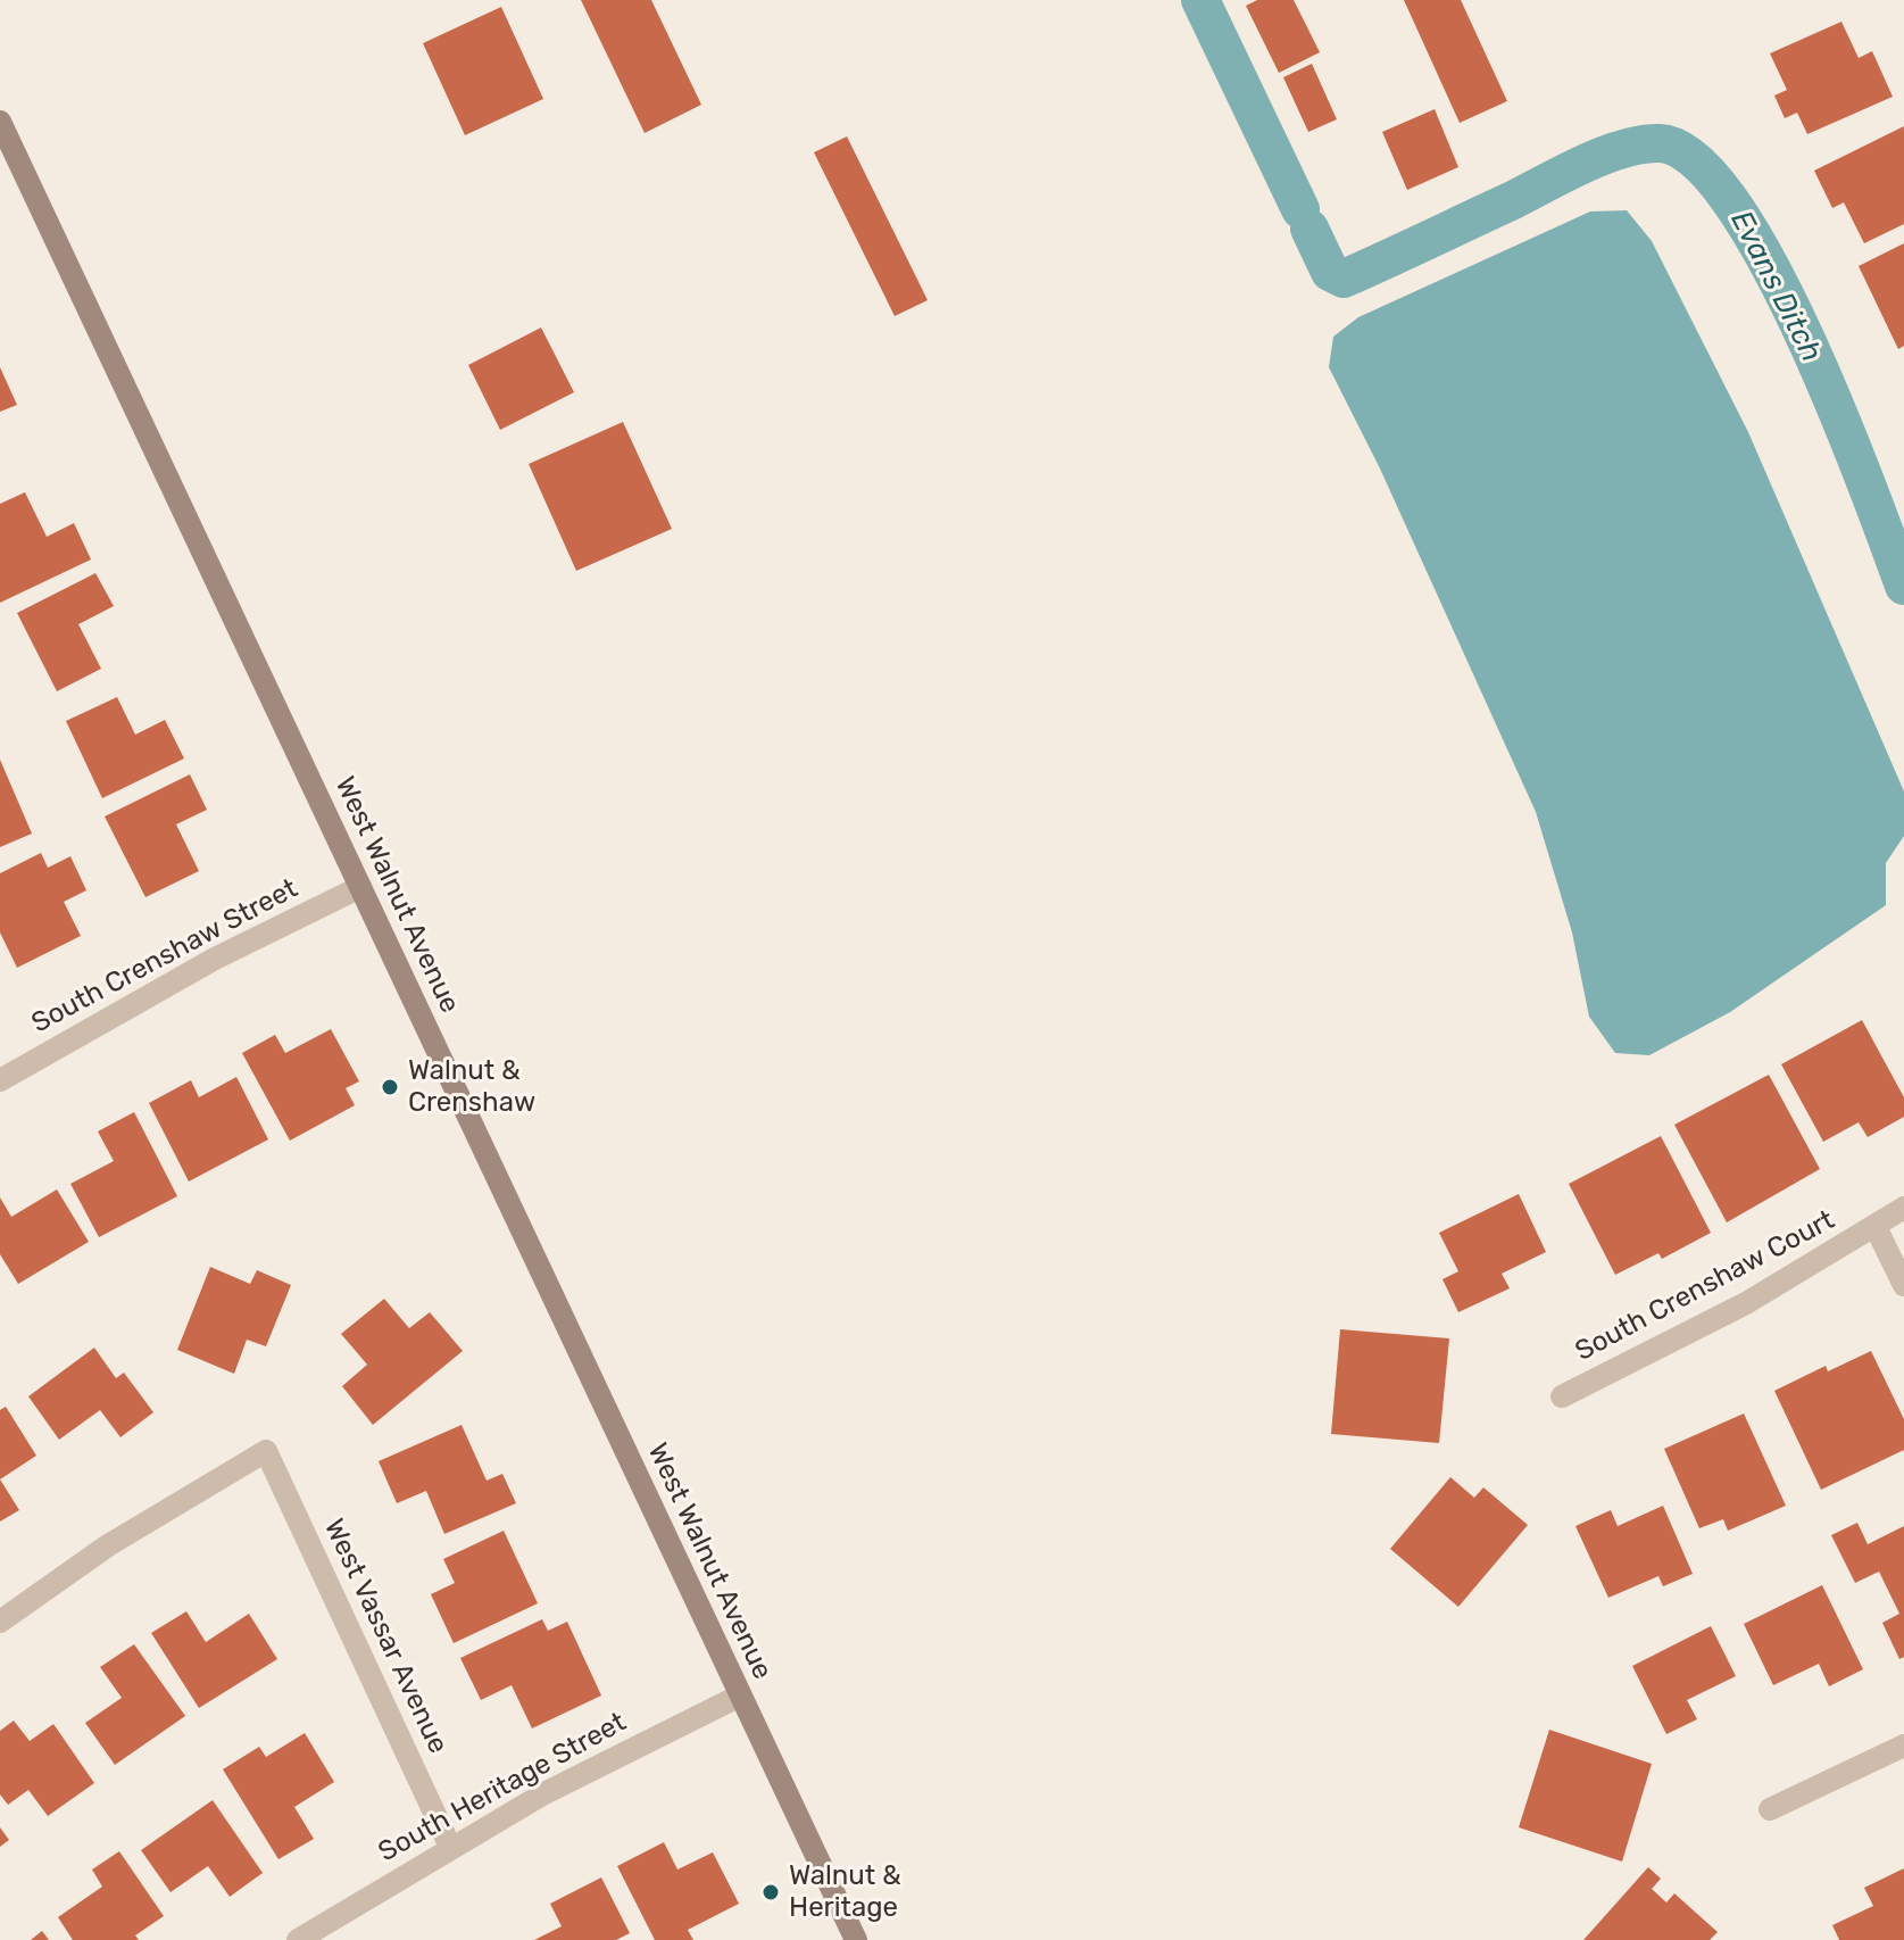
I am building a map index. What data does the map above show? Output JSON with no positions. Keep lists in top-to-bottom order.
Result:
{
  "streets": {
    "main road": ["West Walnut Avenue"],
    "street": [
      "South Crenshaw Street",
      "South Crenshaw Court",
      "West Vassar Avenue",
      "South Heritage Street"
    ]
  },
  "crossings": [
    ["West Walnut Avenue", "South Crenshaw Street"],
    ["West Walnut Avenue", "South Heritage Street"],
    ["West Vassar Avenue", "South Heritage Street"]
  ],
  "water": ["Evans Ditch"],
  "places": ["Walnut & Crenshaw", "Walnut & Heritage"]
}
